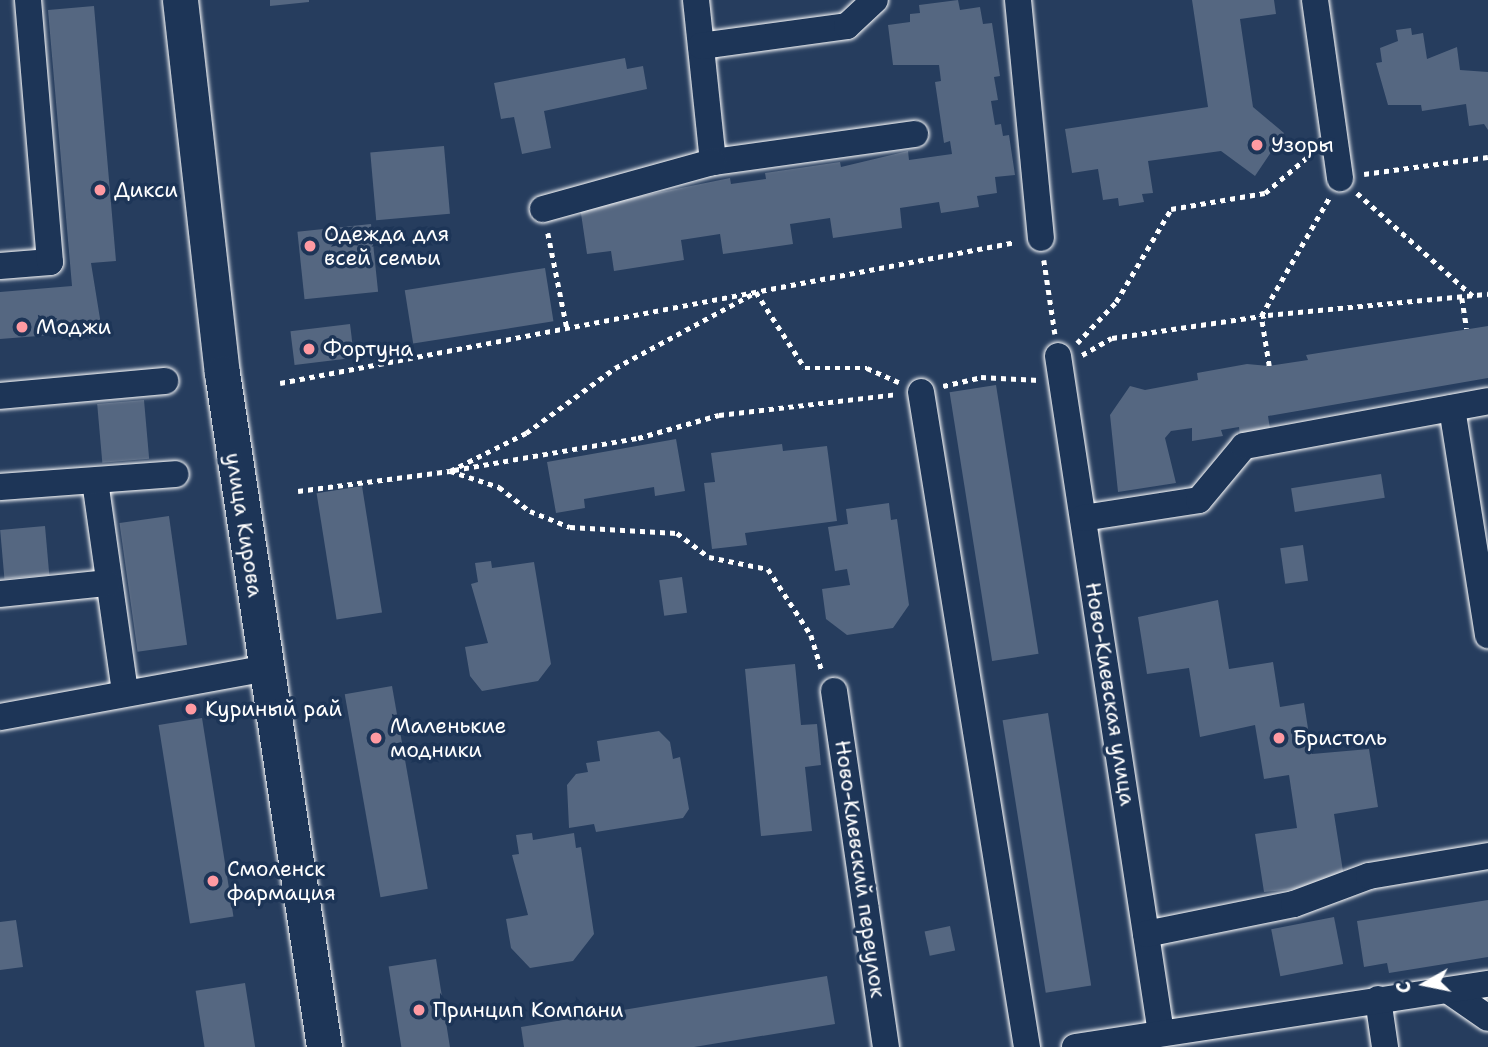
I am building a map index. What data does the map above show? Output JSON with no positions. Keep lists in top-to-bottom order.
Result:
{
  "streets": {
    "main road": ["улица Кирова"],
    "street": ["Ново-Киевская улица", "Ново-Киевский переулок"]
  },
  "places": [
    "Узоры",
    "Дикси",
    "Одежда для всей семьи",
    "Моджи",
    "Фортуна",
    "Куриный рай",
    "Маленькие модники",
    "Бристоль",
    "Смоленск фармация",
    "Принцип Компани"
  ],
  "north": "left"
}
